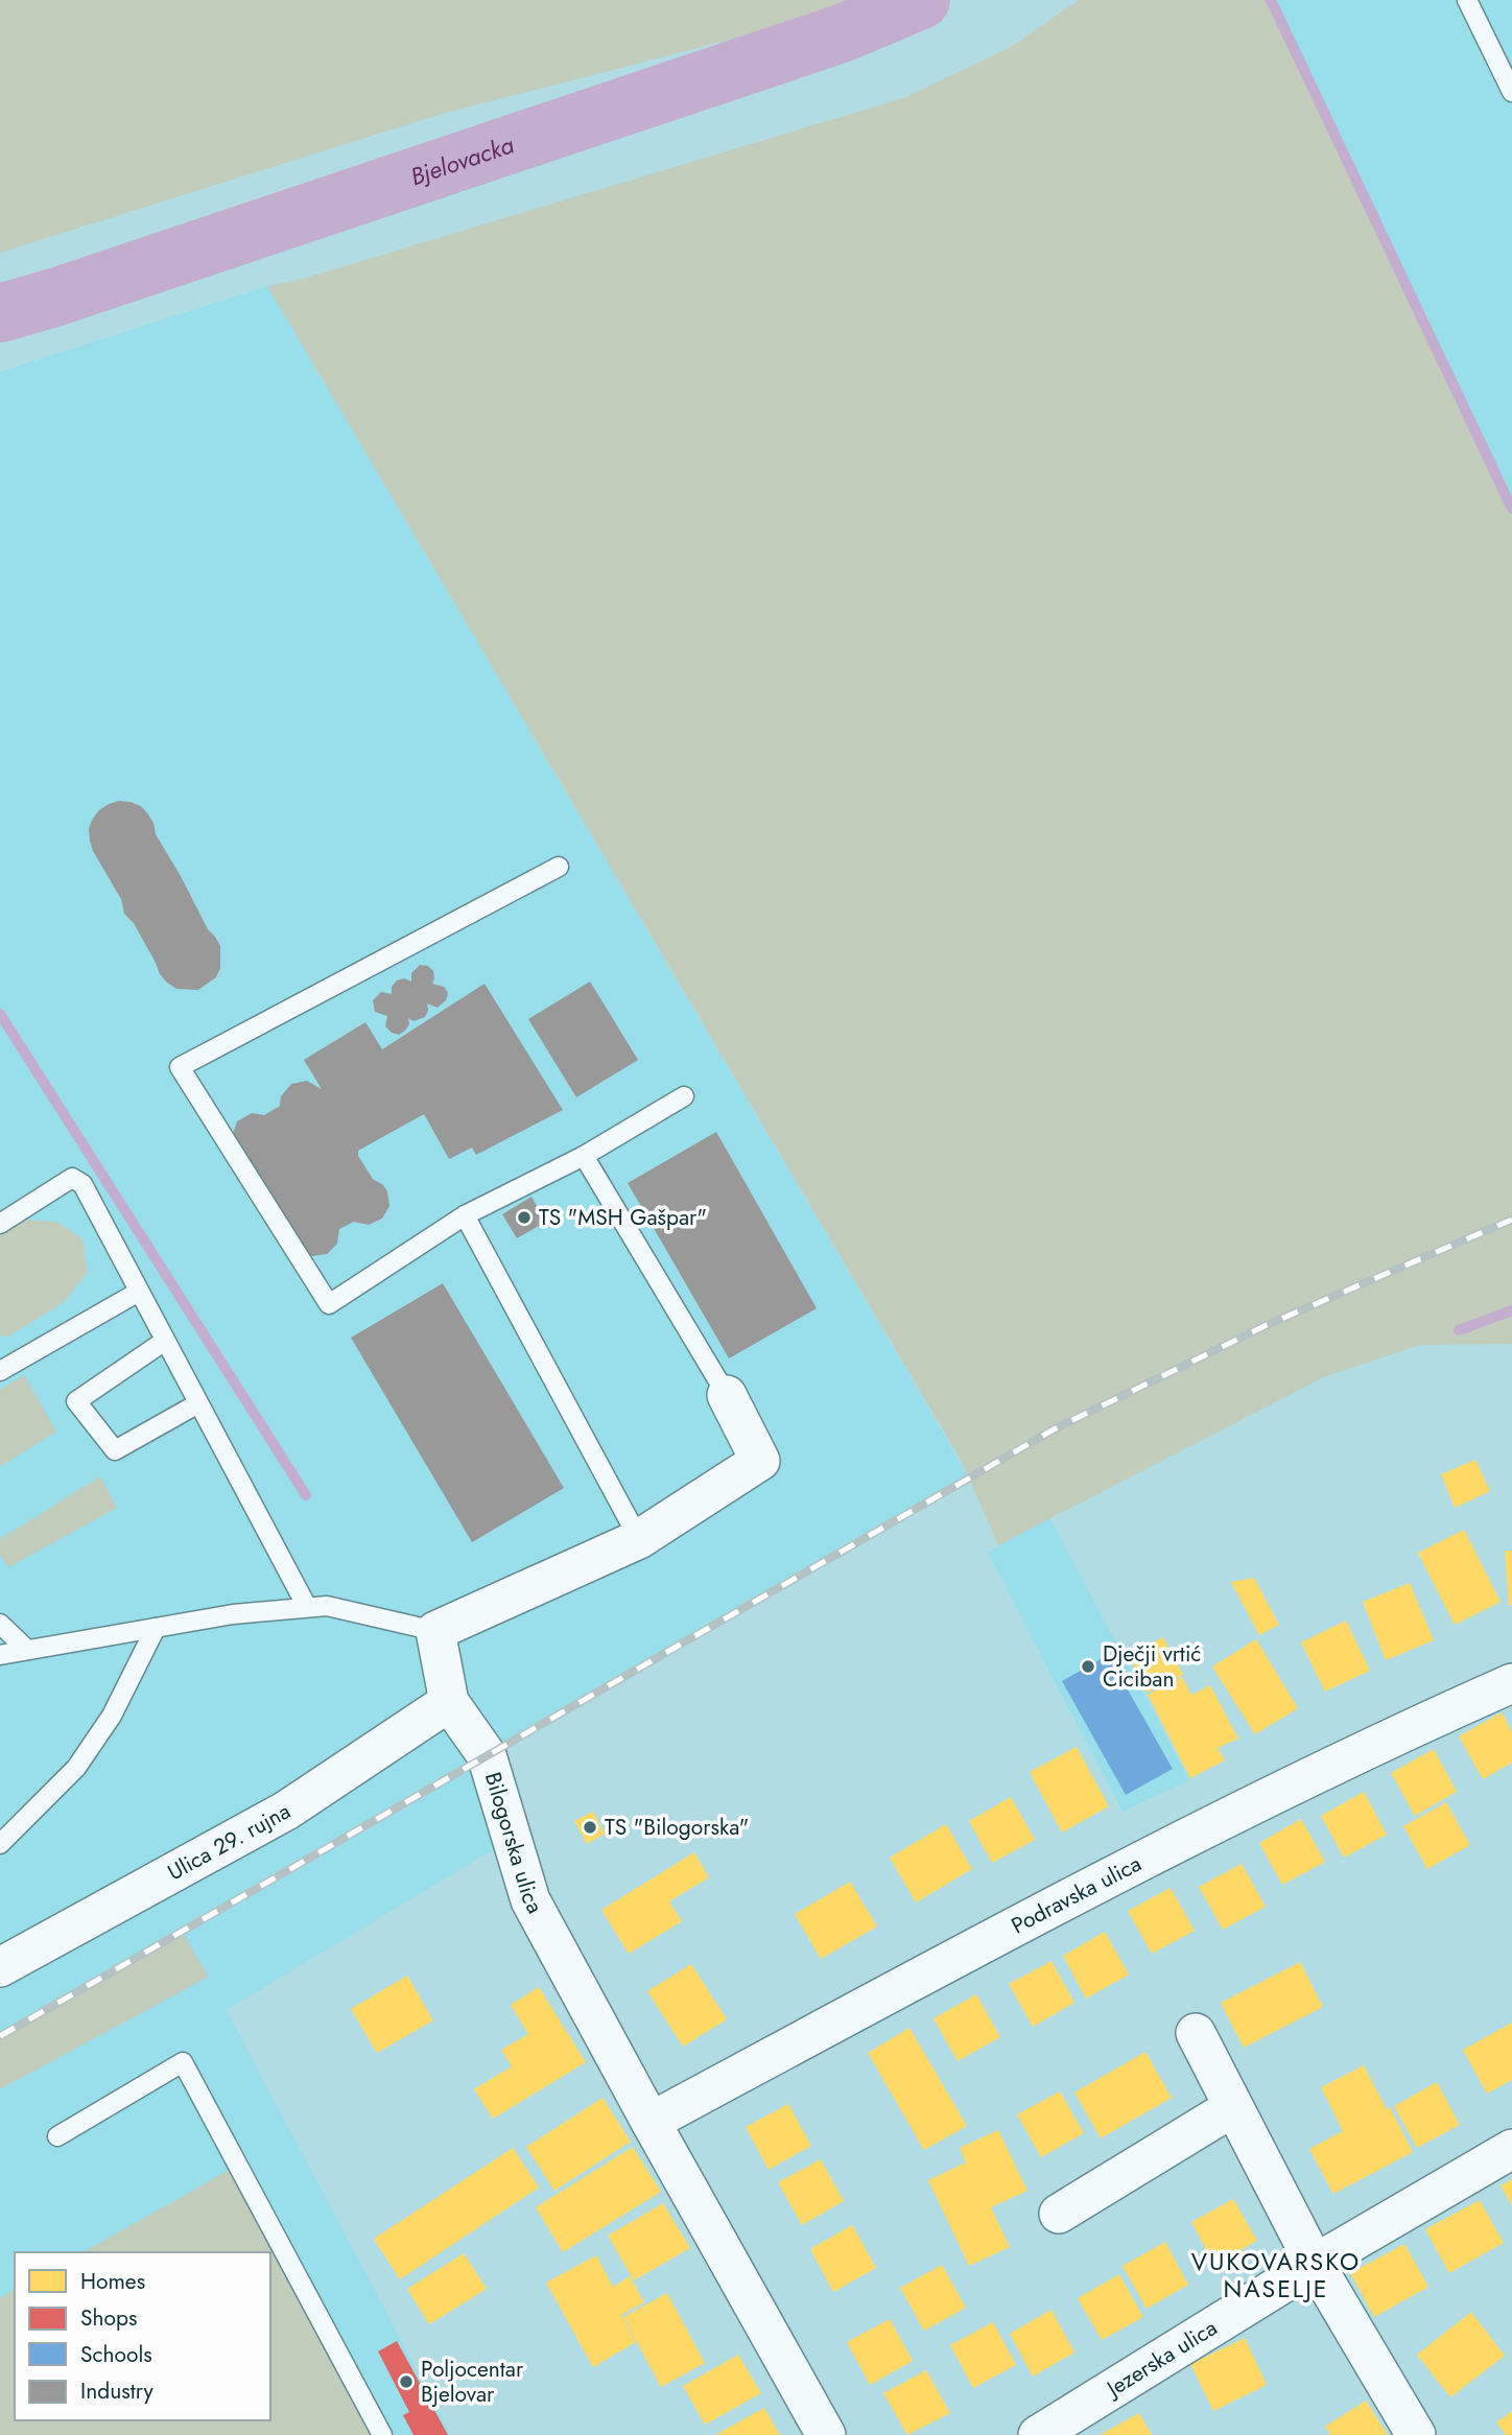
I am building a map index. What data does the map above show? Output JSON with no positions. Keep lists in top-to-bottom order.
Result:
{
  "streets": {
    "street": [
      "Ulica 29. rujna",
      "Bilogorska ulica",
      "Podravska ulica",
      "Jezerska ulica"
    ]
  },
  "crossings": [
    ["Ulica 29. rujna", "Bilogorska ulica"],
    ["Bilogorska ulica", "Podravska ulica"]
  ],
  "districts": ["VUKOVARSKO NASELJE"],
  "water": ["Bjelovacka"],
  "places": [
    "TS \"MSH Gašpar\"",
    "Dječji vrtić Ciciban",
    "TS \"Bilogorska\"",
    "Poljocentar Bjelovar"
  ],
  "legend": [
    "Homes",
    "Shops",
    "Schools",
    "Industry"
  ]
}
